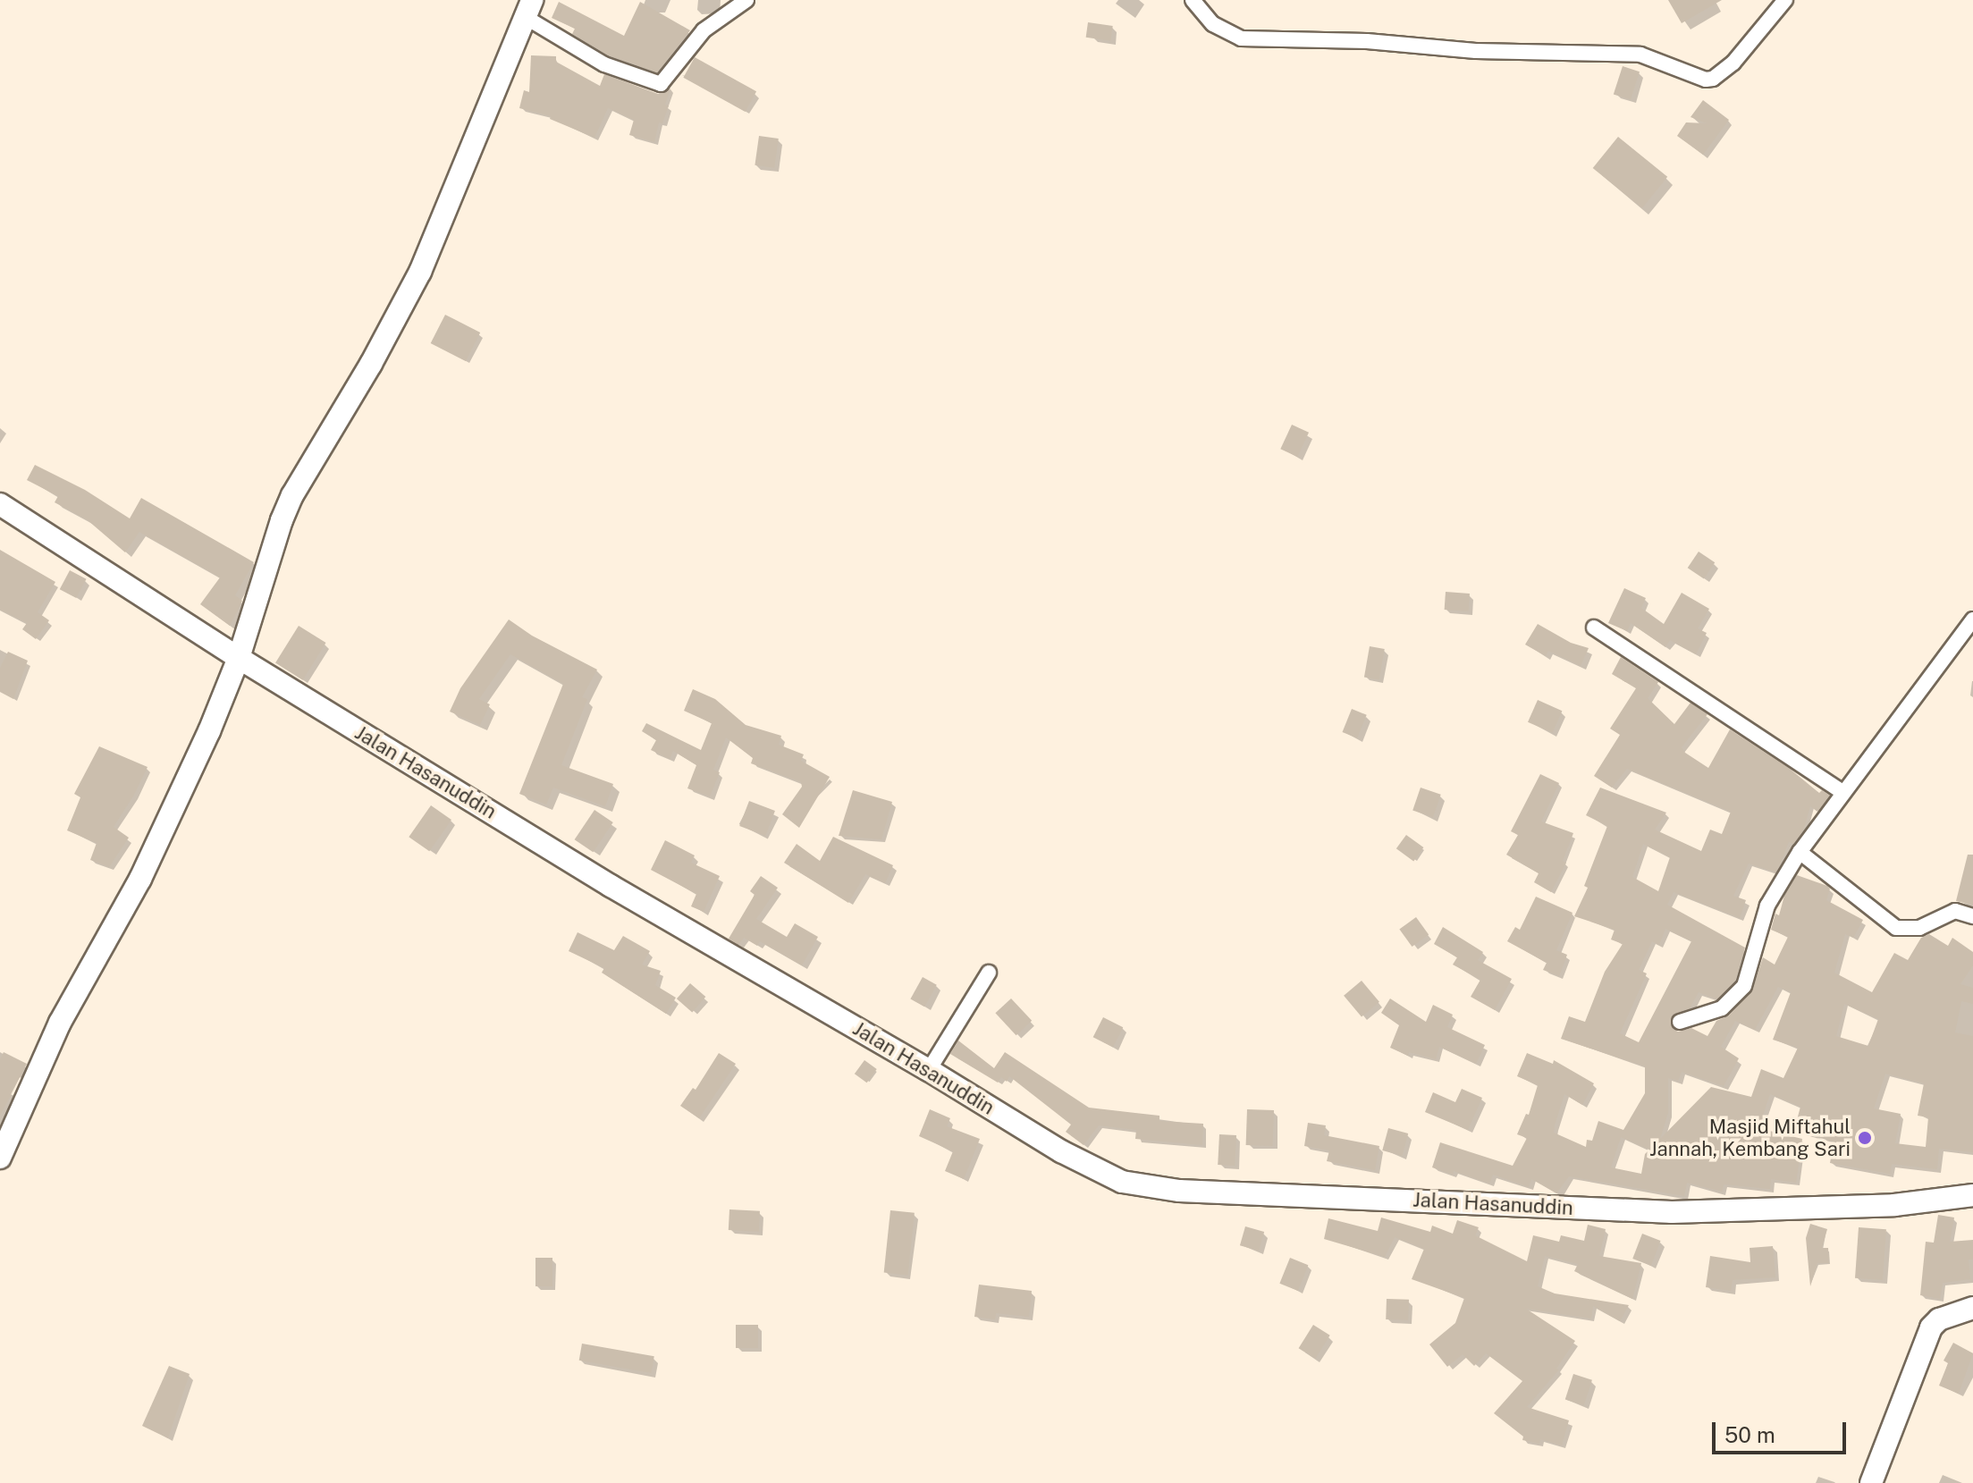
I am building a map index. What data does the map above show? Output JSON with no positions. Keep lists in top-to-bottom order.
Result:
{
  "streets": {
    "street": ["Jalan Hasanuddin"]
  },
  "places": ["Masjid Miftahul Jannah, Kembang Sari"],
  "scale_bar": "50 m"
}
